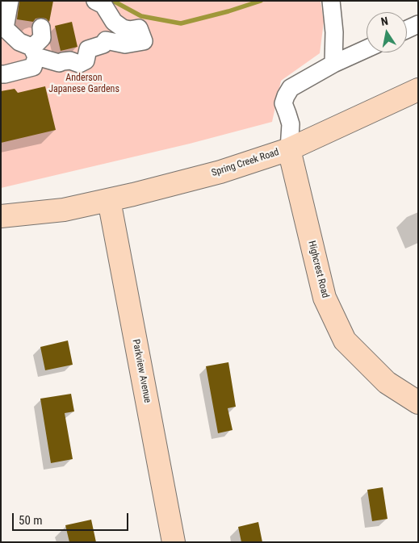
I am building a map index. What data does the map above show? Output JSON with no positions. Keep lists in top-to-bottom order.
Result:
{
  "streets": {
    "street": ["Spring Creek Road", "Highcrest Road", "Parkview Avenue"]
  },
  "crossings": [
    ["Spring Creek Road", "Highcrest Road"],
    ["Spring Creek Road", "Parkview Avenue"]
  ],
  "parks": ["Anderson Japanese Gardens"],
  "scale_bar": "50 m",
  "north": "top"
}
